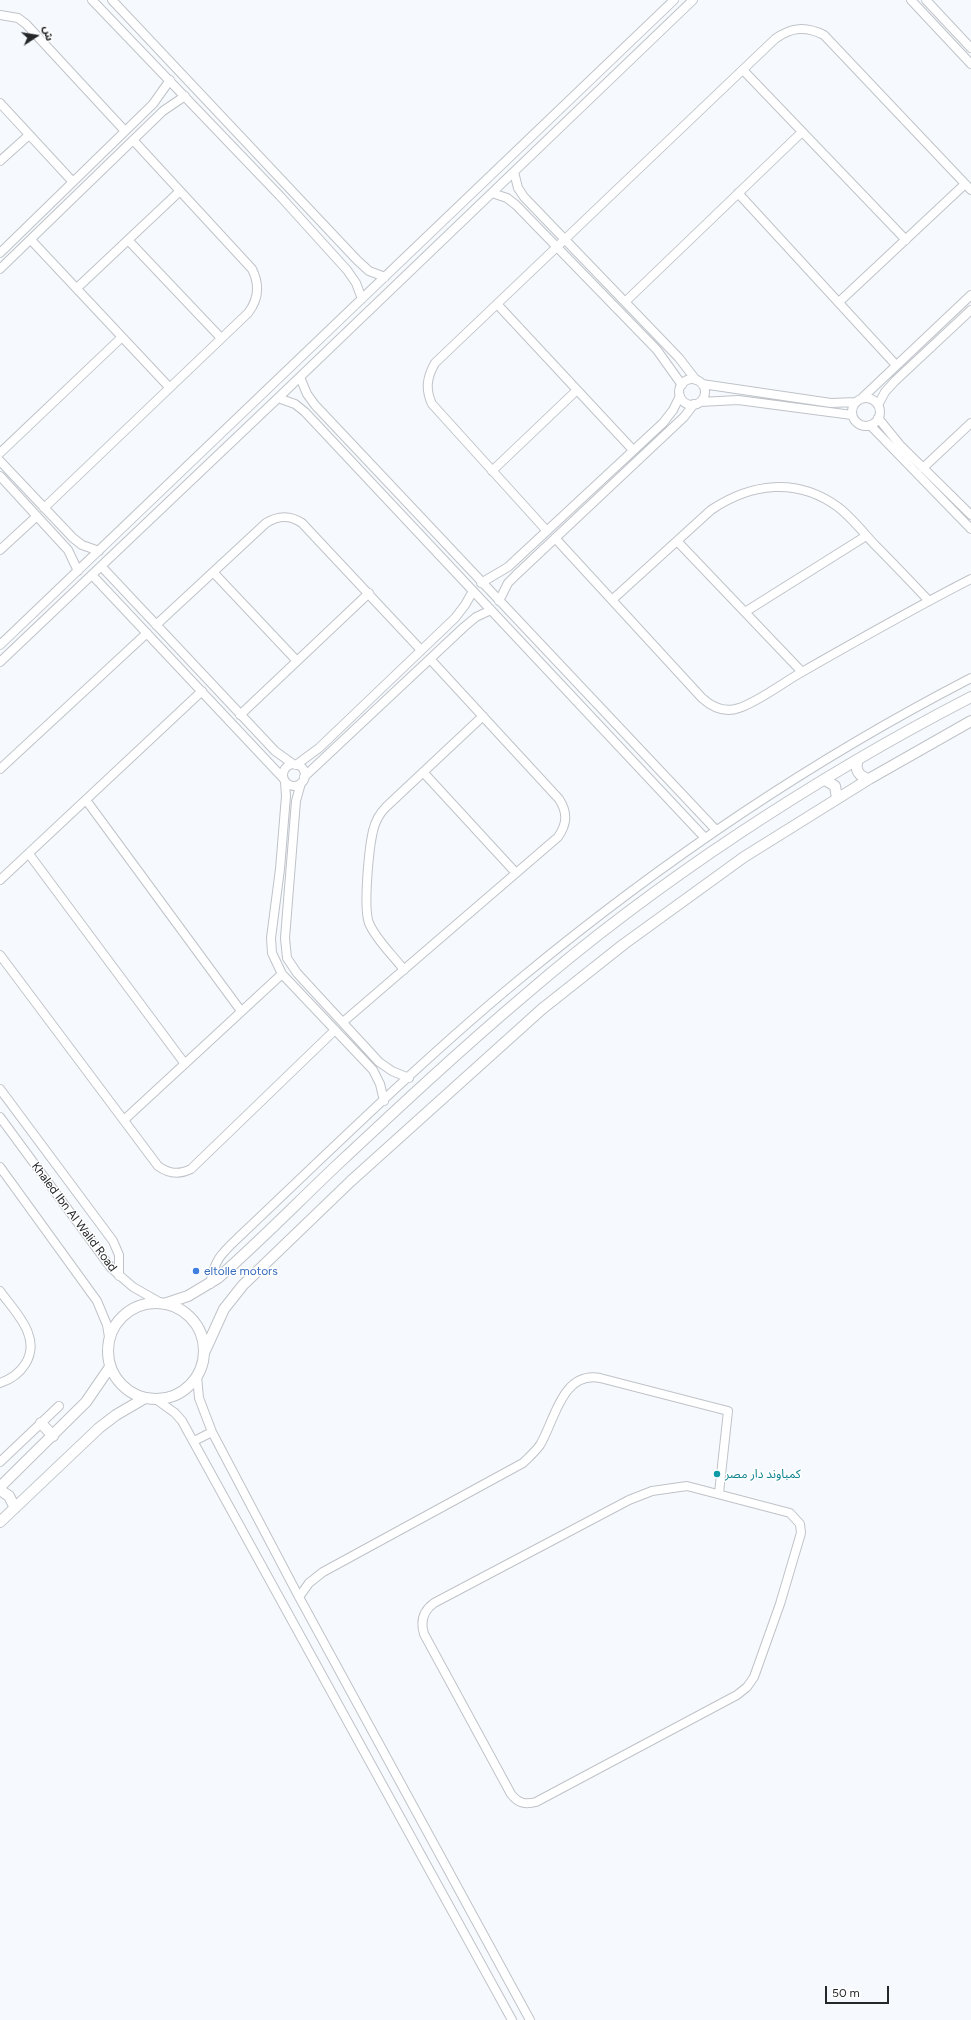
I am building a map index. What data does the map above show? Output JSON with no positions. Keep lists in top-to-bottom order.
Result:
{
  "streets": {
    "street": ["Khaled Ibn Al Walid Road"]
  },
  "places": ["eltolle motors", "كمباوند دار مصر"],
  "scale_bar": "50 m",
  "north": "right"
}
